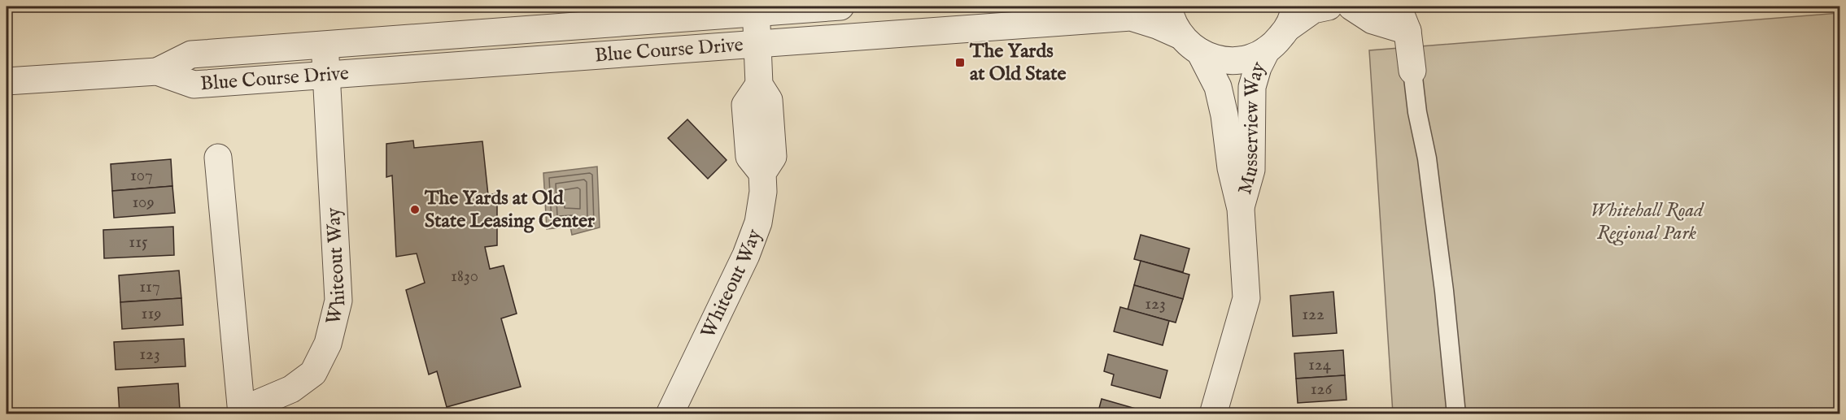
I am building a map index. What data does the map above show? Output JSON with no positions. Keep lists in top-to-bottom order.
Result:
{
  "streets": {
    "street": ["Blue Course Drive", "Musserview Way", "Whiteout Way"]
  },
  "crossings": [
    ["Blue Course Drive", "Musserview Way"],
    ["Blue Course Drive", "Whiteout Way"]
  ],
  "parks": ["Whitehall Road Regional Park"],
  "places": {
    "transit": ["The Yards at Old State"],
    "other": ["The Yards at Old State Leasing Center"]
  },
  "house_numbers": [
    "107",
    "109",
    "115",
    "1830",
    "117",
    "123",
    "119",
    "122",
    "123",
    "124",
    "126"
  ]
}
